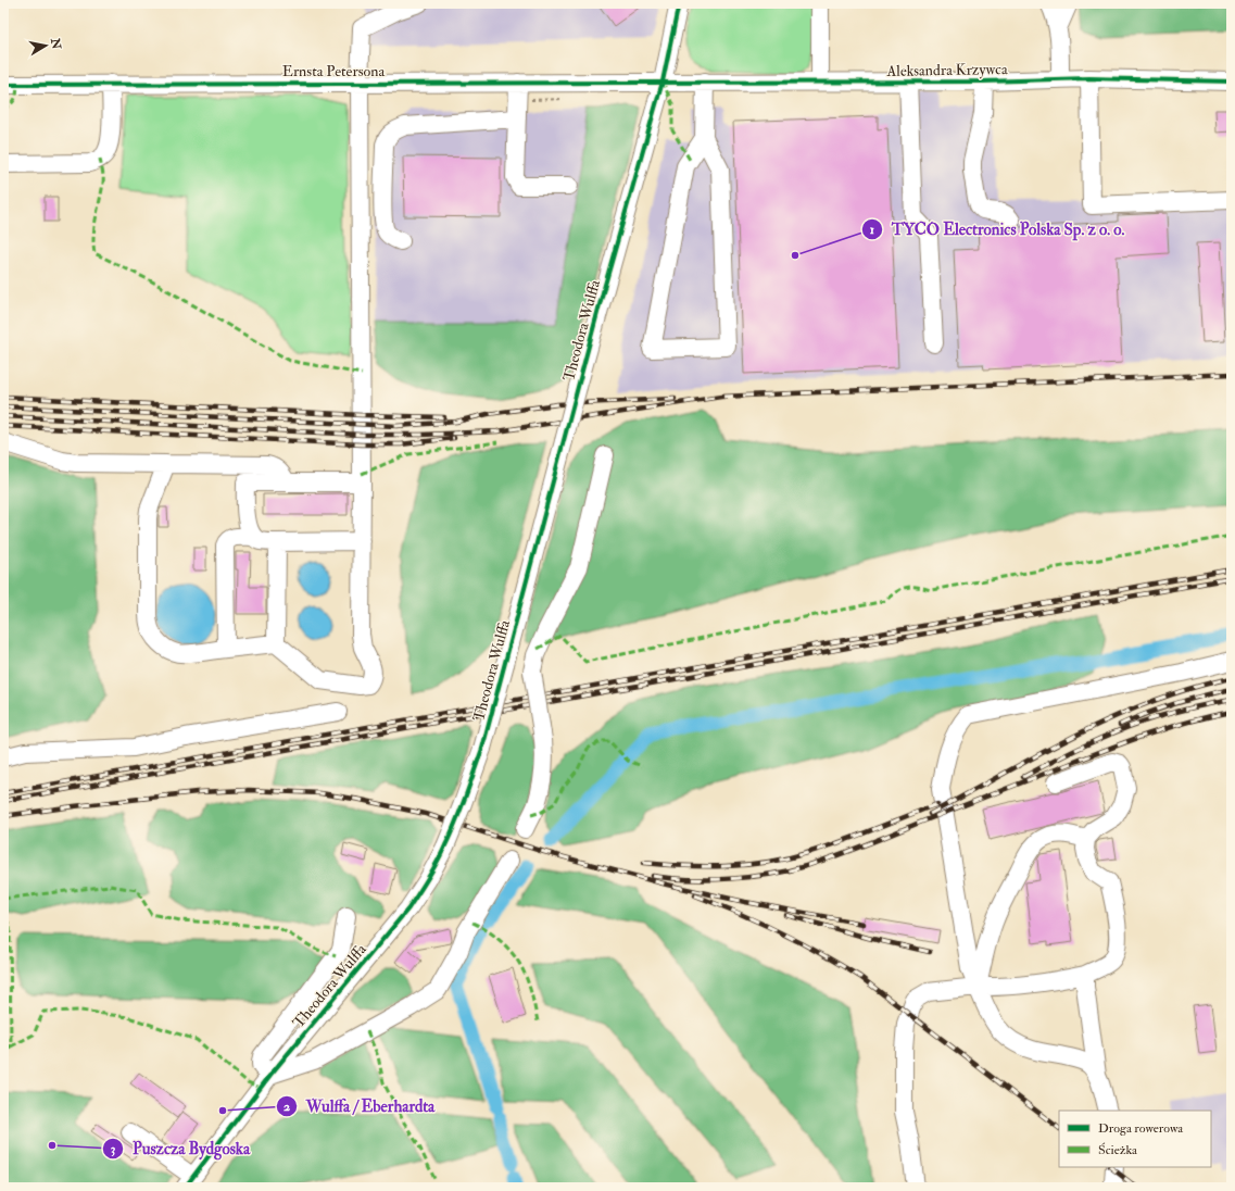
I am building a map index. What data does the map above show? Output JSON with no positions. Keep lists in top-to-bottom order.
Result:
{
  "streets": {
    "street": ["Aleksandra Krzywca", "Ernsta Petersona", "Theodora Wulffa"]
  },
  "crossings": [
    ["Aleksandra Krzywca", "Ernsta Petersona"],
    ["Aleksandra Krzywca", "Theodora Wulffa"],
    ["Ernsta Petersona", "Theodora Wulffa"]
  ],
  "places": ["TYCO Electronics Polska Sp. z o. o.", "Wulffa / Eberhardta", "Puszcza Bydgoska"],
  "legend": ["Droga rowerowa", "Ścieżka"],
  "north": "right"
}
